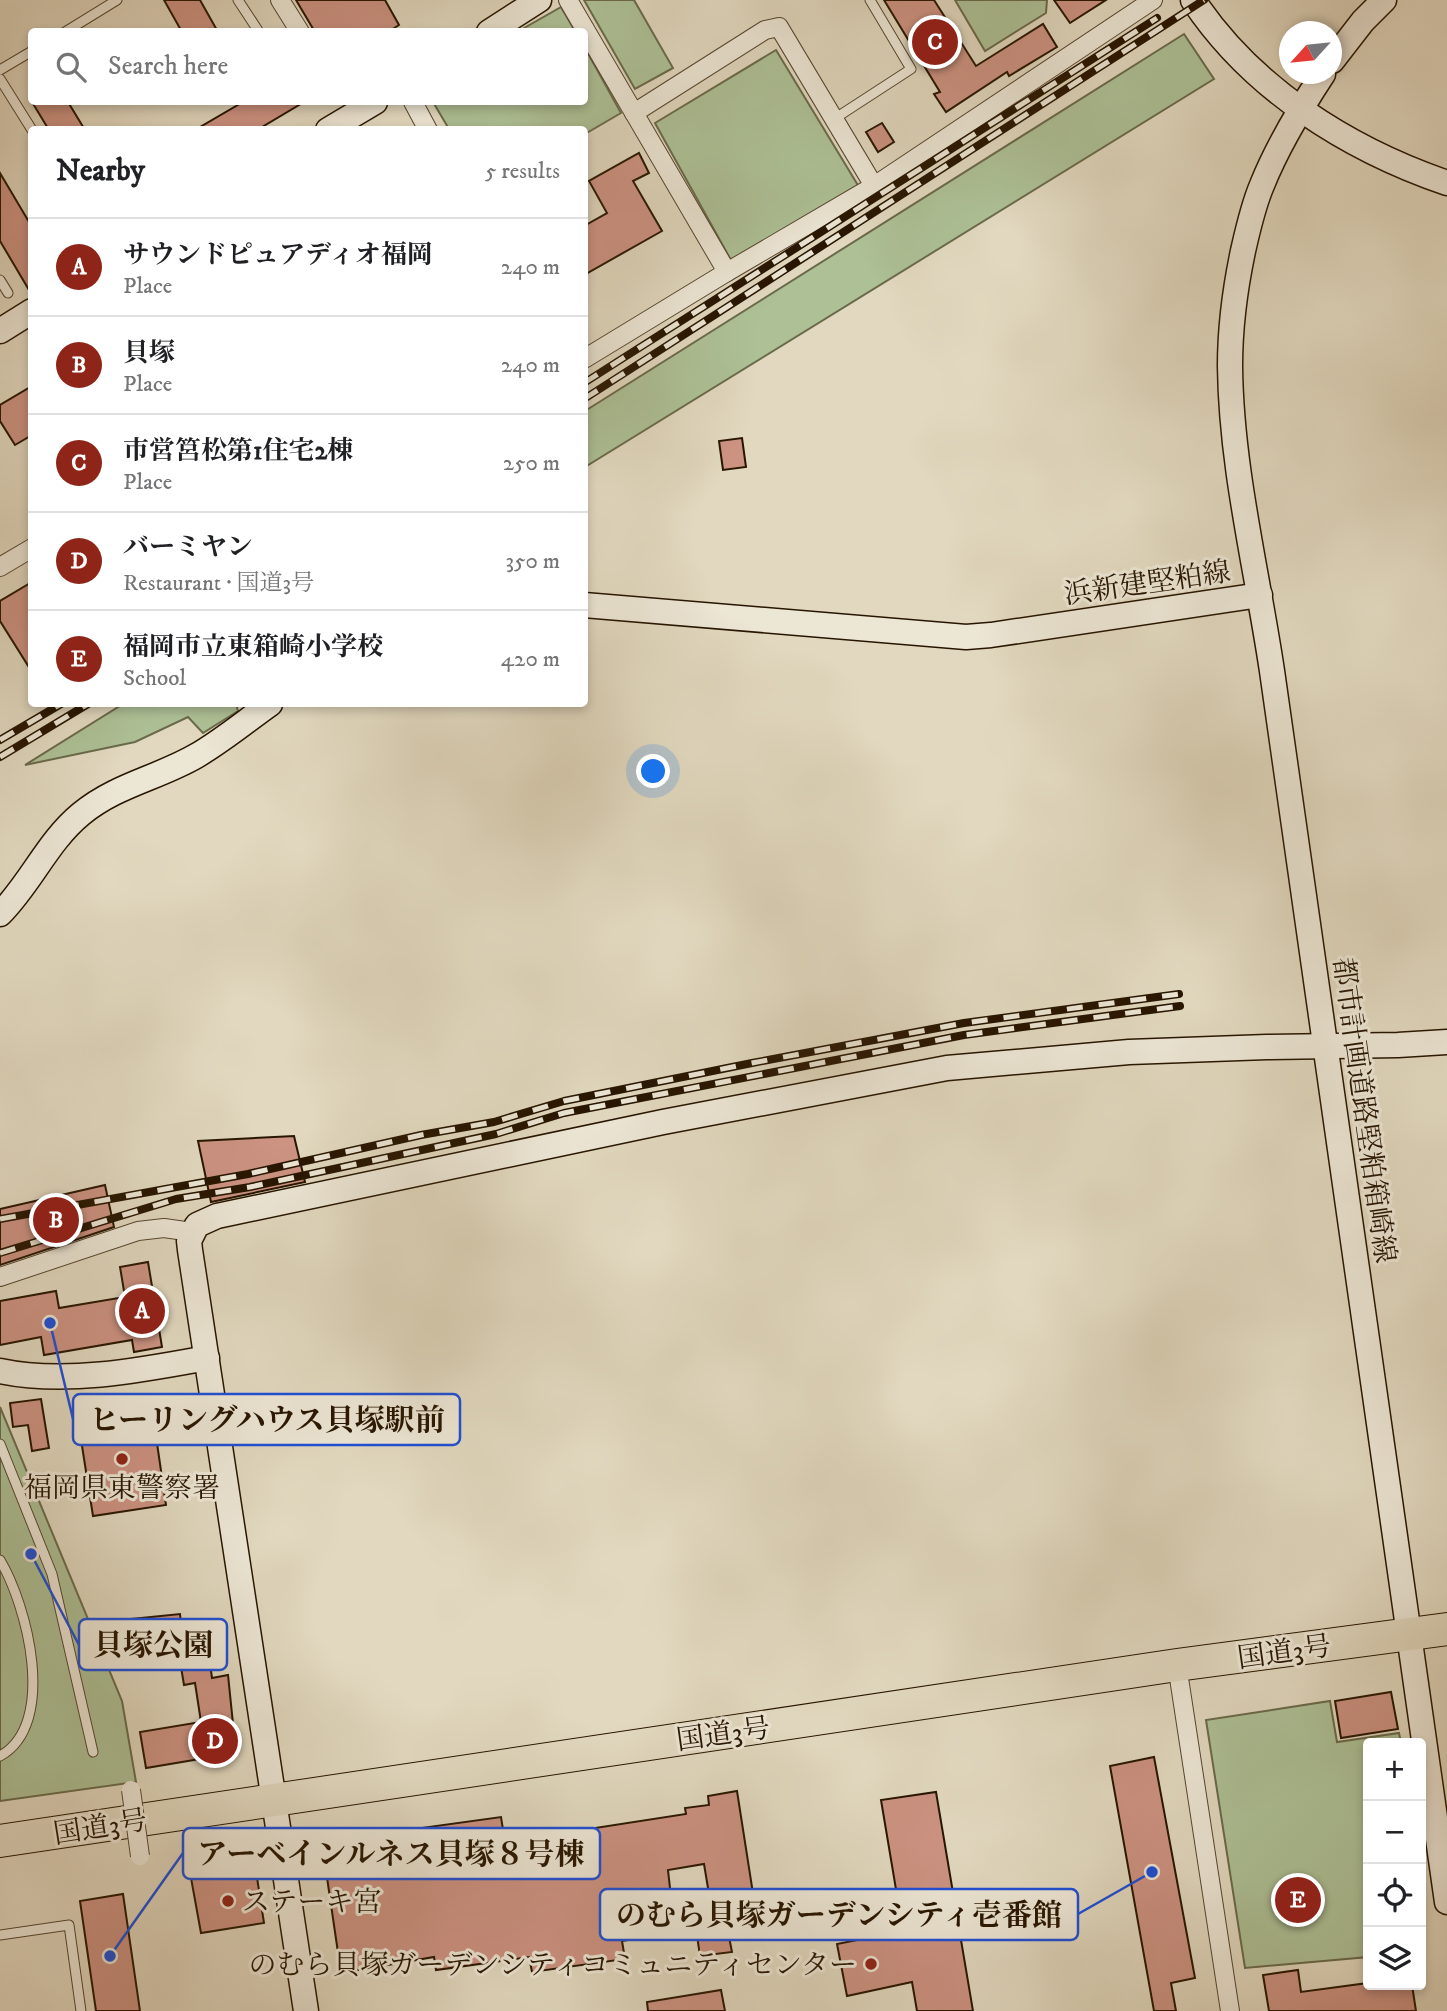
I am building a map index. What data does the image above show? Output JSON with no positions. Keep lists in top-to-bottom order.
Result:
{
  "streets": {
    "highway": ["国道3号"],
    "street": ["浜新建堅粕線", "都市計画道路堅粕箱崎線"]
  },
  "crossings": [
    ["浜新建堅粕線", "都市計画道路堅粕箱崎線"],
    ["都市計画道路堅粕箱崎線", "国道3号"]
  ],
  "places": [
    "ヒーリングハウス貝塚駅前",
    "福岡県東警察署",
    "貝塚公園",
    "のむら貝塚ガーデンシティ壱番館",
    "ステーキ宮",
    "アーベインルネス貝塚８号棟",
    "のむら貝塚ガーデンシティコミュニティセンター"
  ],
  "north": "bottom left",
  "page": {
    "pins": [
      "C",
      "B",
      "A",
      "D",
      "E"
    ],
    "search": "Search here",
    "heading": ["Nearby", "5 results"],
    "list": [
      {
        "mark": "A",
        "name": "サウンドピュアディオ福岡",
        "note": "Place",
        "value": "240 m"
      },
      {
        "mark": "B",
        "name": "貝塚",
        "note": "Place",
        "value": "240 m"
      },
      {
        "mark": "C",
        "name": "市営筥松第1住宅2棟",
        "note": "Place",
        "value": "250 m"
      },
      {
        "mark": "D",
        "name": "バーミヤン",
        "note": "Restaurant · 国道3号",
        "value": "350 m"
      },
      {
        "mark": "E",
        "name": "福岡市立東箱崎小学校",
        "note": "School",
        "value": "420 m"
      }
    ],
    "map_buttons": ["+", "−"]
  }
}
